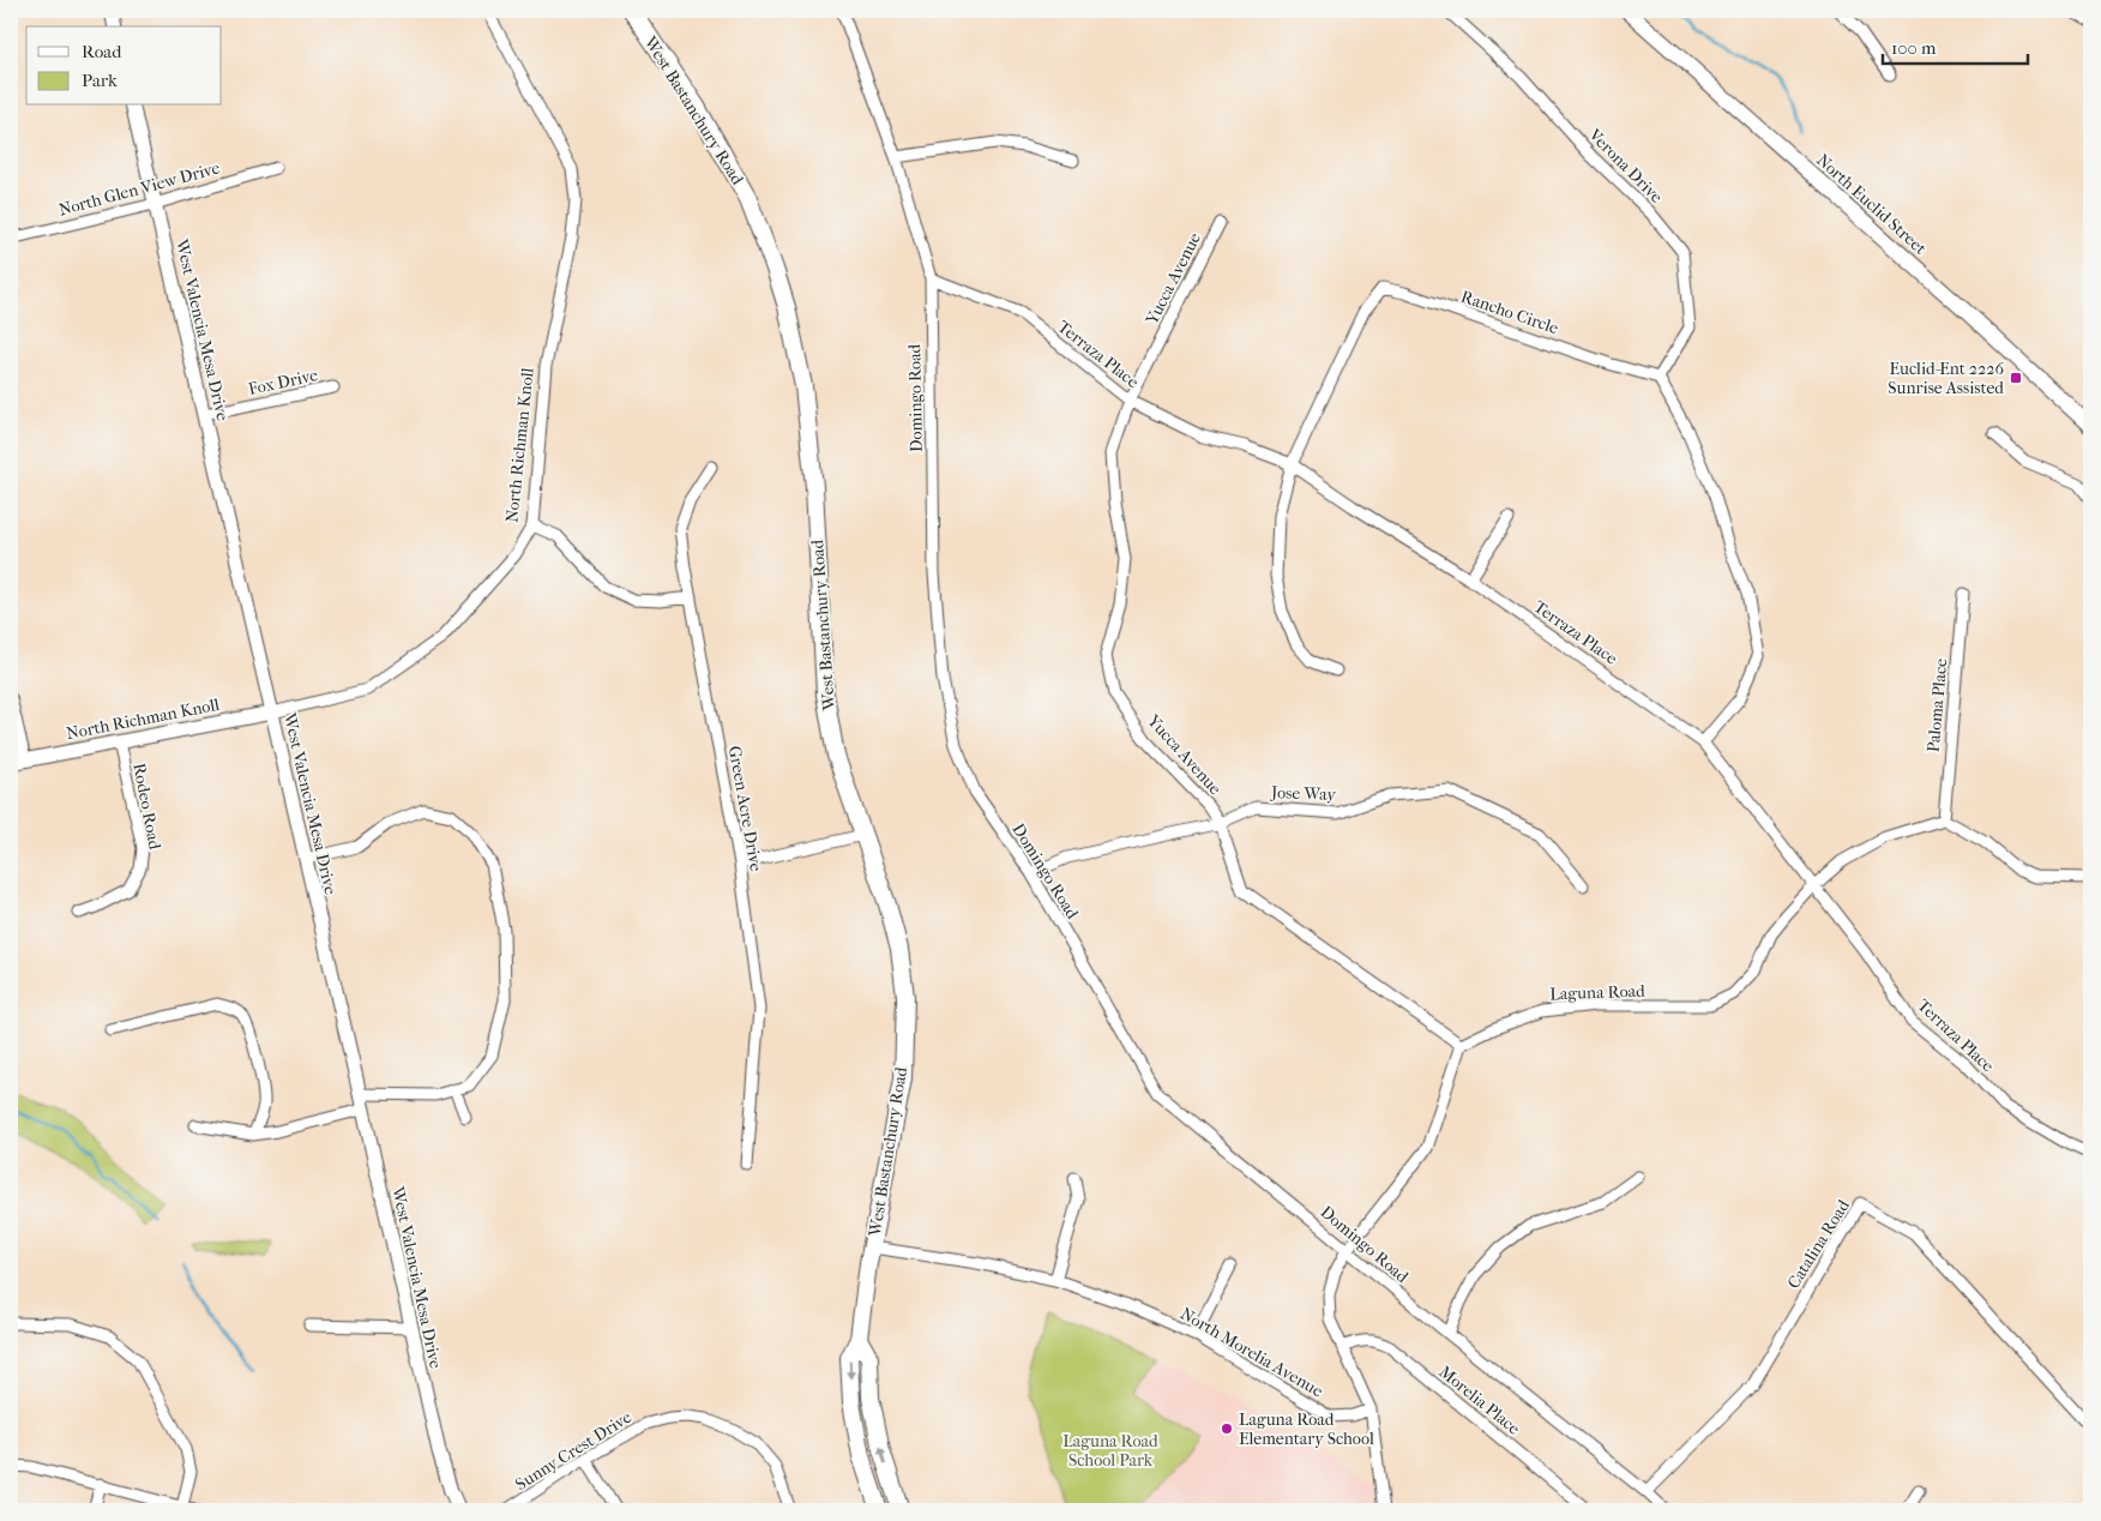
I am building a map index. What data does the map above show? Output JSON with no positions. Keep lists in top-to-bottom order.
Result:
{
  "streets": {
    "main road": ["West Bastanchury Road", "North Euclid Street"],
    "street": [
      "Verona Drive",
      "North Glen View Drive",
      "Yucca Avenue",
      "Rancho Circle",
      "West Valencia Mesa Drive",
      "Terraza Place",
      "Fox Drive",
      "Domingo Road",
      "North Richman Knoll",
      "Paloma Place",
      "Jose Way",
      "Rodeo Road",
      "Green Acre Drive",
      "Laguna Road",
      "Catalina Road",
      "North Morelia Avenue",
      "Morelia Place",
      "Sunny Crest Drive"
    ]
  },
  "crossings": [
    ["West Bastanchury Road", "North Morelia Avenue"],
    ["Verona Drive", "Rancho Circle"],
    ["North Glen View Drive", "West Valencia Mesa Drive"],
    ["Yucca Avenue", "Terraza Place"],
    ["Yucca Avenue", "Jose Way"],
    ["Yucca Avenue", "Laguna Road"],
    ["Rancho Circle", "Terraza Place"],
    ["West Valencia Mesa Drive", "Fox Drive"],
    ["West Valencia Mesa Drive", "North Richman Knoll"],
    ["Terraza Place", "Domingo Road"],
    ["Terraza Place", "Laguna Road"],
    ["Domingo Road", "Jose Way"],
    ["Domingo Road", "Catalina Road"],
    ["North Richman Knoll", "Rodeo Road"],
    ["Paloma Place", "Laguna Road"]
  ],
  "parks": ["Laguna Road School Park"],
  "places": {
    "transit": ["Euclid-Ent 2226 Sunrise Assisted"],
    "other": ["Laguna Road Elementary School"]
  },
  "legend": ["Road", "Park"],
  "scale_bar": "100 m"
}
